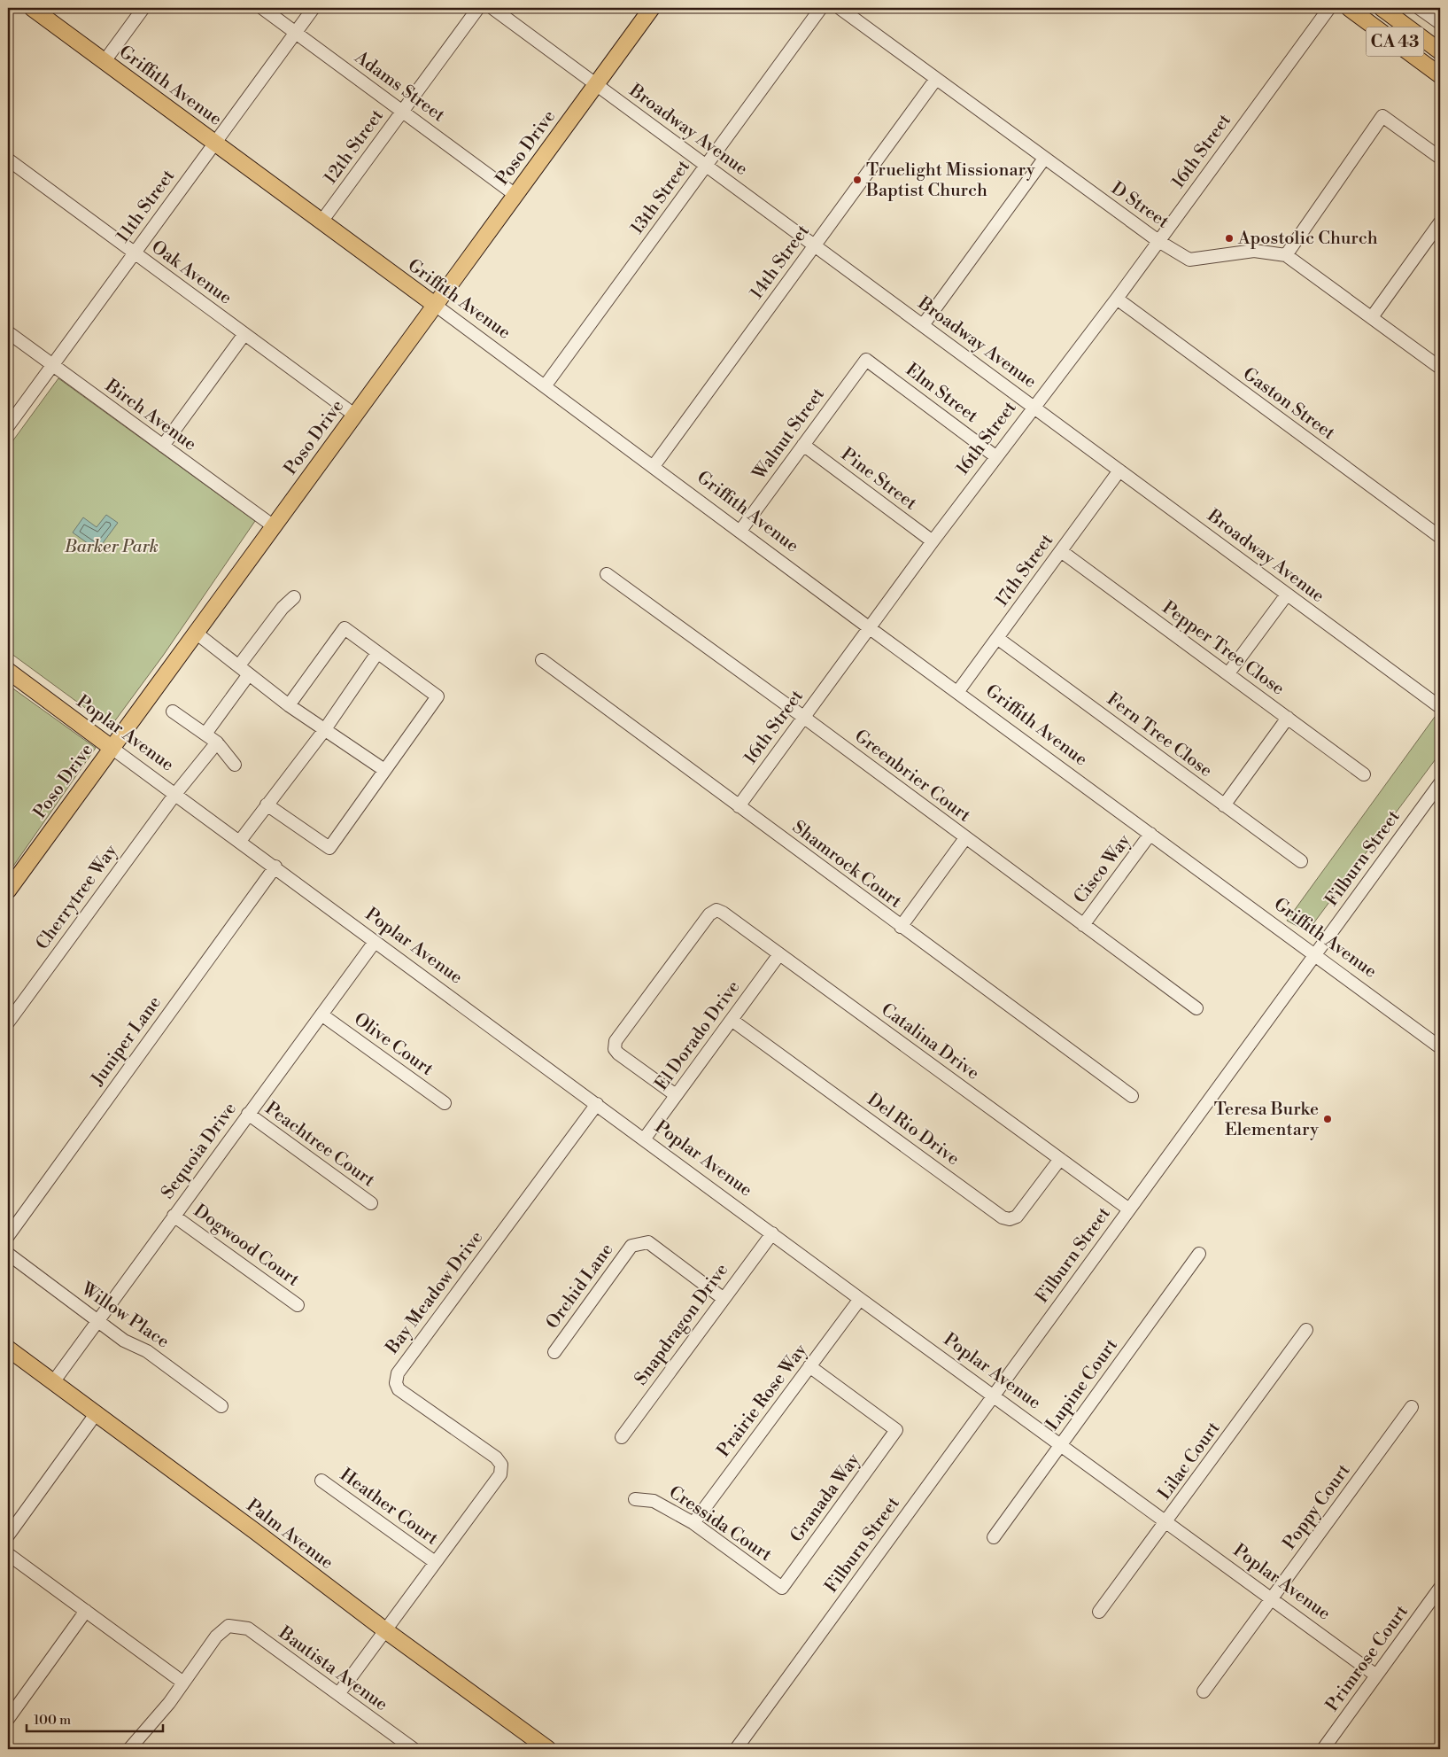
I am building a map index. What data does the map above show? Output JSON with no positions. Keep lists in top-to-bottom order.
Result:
{
  "streets": {
    "main road": [
      "CA 43",
      "Griffith Avenue",
      "Poso Drive",
      "Poplar Avenue",
      "Palm Avenue"
    ],
    "street": [
      "Adams Street",
      "Broadway Avenue",
      "12th Street",
      "16th Street",
      "13th Street",
      "D Street",
      "11th Street",
      "14th Street",
      "Oak Avenue",
      "Elm Street",
      "Gaston Street",
      "Birch Avenue",
      "Walnut Street",
      "Pine Street",
      "17th Street",
      "Pepper Tree Close",
      "Fern Tree Close",
      "Greenbrier Court",
      "Filburn Street",
      "Shamrock Court",
      "Cisco Way",
      "Cherrytree Way",
      "El Dorado Drive",
      "Juniper Lane",
      "Catalina Drive",
      "Olive Court",
      "Del Rio Drive",
      "Peachtree Court",
      "Sequoia Drive",
      "Dogwood Court",
      "Orchid Lane",
      "Bay Meadow Drive",
      "Willow Place",
      "Snapdragon Drive",
      "Lupine Court",
      "Prairie Rose Way",
      "Lilac Court",
      "Granada Way",
      "Heather Court",
      "Poppy Court",
      "Cressida Court",
      "Primrose Court",
      "Bautista Avenue"
    ]
  },
  "crossings": [
    ["Griffith Avenue", "12th Street"],
    ["Griffith Avenue", "Poso Drive"],
    ["Griffith Avenue", "16th Street"],
    ["Griffith Avenue", "13th Street"],
    ["Griffith Avenue", "11th Street"],
    ["Griffith Avenue", "14th Street"],
    ["Griffith Avenue", "Walnut Street"],
    ["Griffith Avenue", "17th Street"],
    ["Griffith Avenue", "Filburn Street"],
    ["Griffith Avenue", "Cisco Way"],
    ["Adams Street", "12th Street"],
    ["Adams Street", "Poso Drive"],
    ["Adams Street", "11th Street"],
    ["Broadway Avenue", "Poso Drive"],
    ["Broadway Avenue", "16th Street"],
    ["Broadway Avenue", "13th Street"],
    ["Broadway Avenue", "14th Street"],
    ["Broadway Avenue", "17th Street"],
    ["Poso Drive", "Oak Avenue"],
    ["Poso Drive", "Birch Avenue"],
    ["Poso Drive", "Poplar Avenue"],
    ["16th Street", "D Street"],
    ["16th Street", "Elm Street"],
    ["16th Street", "Gaston Street"],
    ["16th Street", "Pine Street"],
    ["16th Street", "Greenbrier Court"],
    ["16th Street", "Shamrock Court"],
    ["D Street", "14th Street"],
    ["11th Street", "Oak Avenue"],
    ["11th Street", "Birch Avenue"],
    ["Elm Street", "Walnut Street"],
    ["Walnut Street", "Pine Street"],
    ["17th Street", "Pepper Tree Close"],
    ["17th Street", "Fern Tree Close"],
    ["Poplar Avenue", "Filburn Street"],
    ["Poplar Avenue", "Cherrytree Way"],
    ["Poplar Avenue", "El Dorado Drive"],
    ["Poplar Avenue", "Juniper Lane"],
    ["Poplar Avenue", "Sequoia Drive"],
    ["Poplar Avenue", "Bay Meadow Drive"],
    ["Poplar Avenue", "Snapdragon Drive"],
    ["Poplar Avenue", "Lupine Court"],
    ["Poplar Avenue", "Prairie Rose Way"],
    ["Poplar Avenue", "Lilac Court"],
    ["Poplar Avenue", "Poppy Court"],
    ["Poplar Avenue", "Primrose Court"],
    ["Greenbrier Court", "Cisco Way"],
    ["Filburn Street", "Catalina Drive"],
    ["El Dorado Drive", "Catalina Drive"],
    ["El Dorado Drive", "Del Rio Drive"],
    ["Catalina Drive", "Del Rio Drive"],
    ["Olive Court", "Sequoia Drive"],
    ["Peachtree Court", "Sequoia Drive"],
    ["Sequoia Drive", "Dogwood Court"],
    ["Sequoia Drive", "Willow Place"],
    ["Sequoia Drive", "Palm Avenue"],
    ["Orchid Lane", "Snapdragon Drive"],
    ["Bay Meadow Drive", "Heather Court"],
    ["Bay Meadow Drive", "Palm Avenue"],
    ["Bay Meadow Drive", "Bautista Avenue"],
    ["Prairie Rose Way", "Granada Way"],
    ["Prairie Rose Way", "Cressida Court"],
    ["Granada Way", "Cressida Court"]
  ],
  "parks": ["Barker Park"],
  "places": ["Truelight Missionary Baptist Church", "Apostolic Church", "Teresa Burke Elementary"],
  "scale_bar": "100 m"
}
